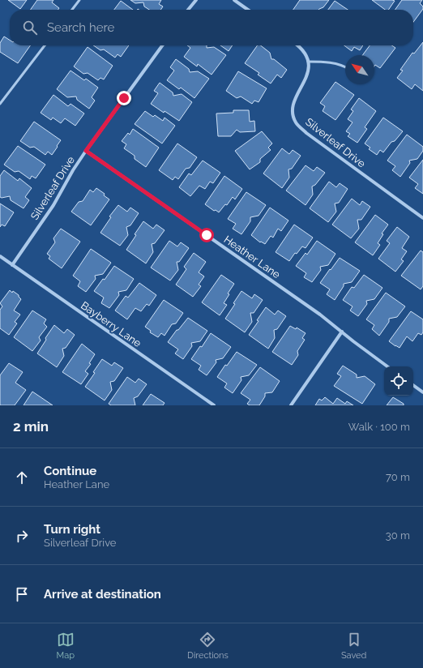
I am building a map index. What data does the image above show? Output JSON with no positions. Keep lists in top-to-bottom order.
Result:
{
  "streets": {
    "street": ["Silverleaf Drive", "Heather Lane", "Bayberry Lane"]
  },
  "crossings": [
    ["Silverleaf Drive", "Heather Lane"],
    ["Silverleaf Drive", "Bayberry Lane"]
  ],
  "north": "top left",
  "page": {
    "search": "Search here",
    "heading": ["2 min", "Walk · 100 m"],
    "list": [
      ["Continue", "Heather Lane", "70 m"],
      ["Turn right", "Silverleaf Drive", "30 m"],
      "Arrive at destination"
    ],
    "nav": ["Map", "Directions", "Saved"]
  }
}
